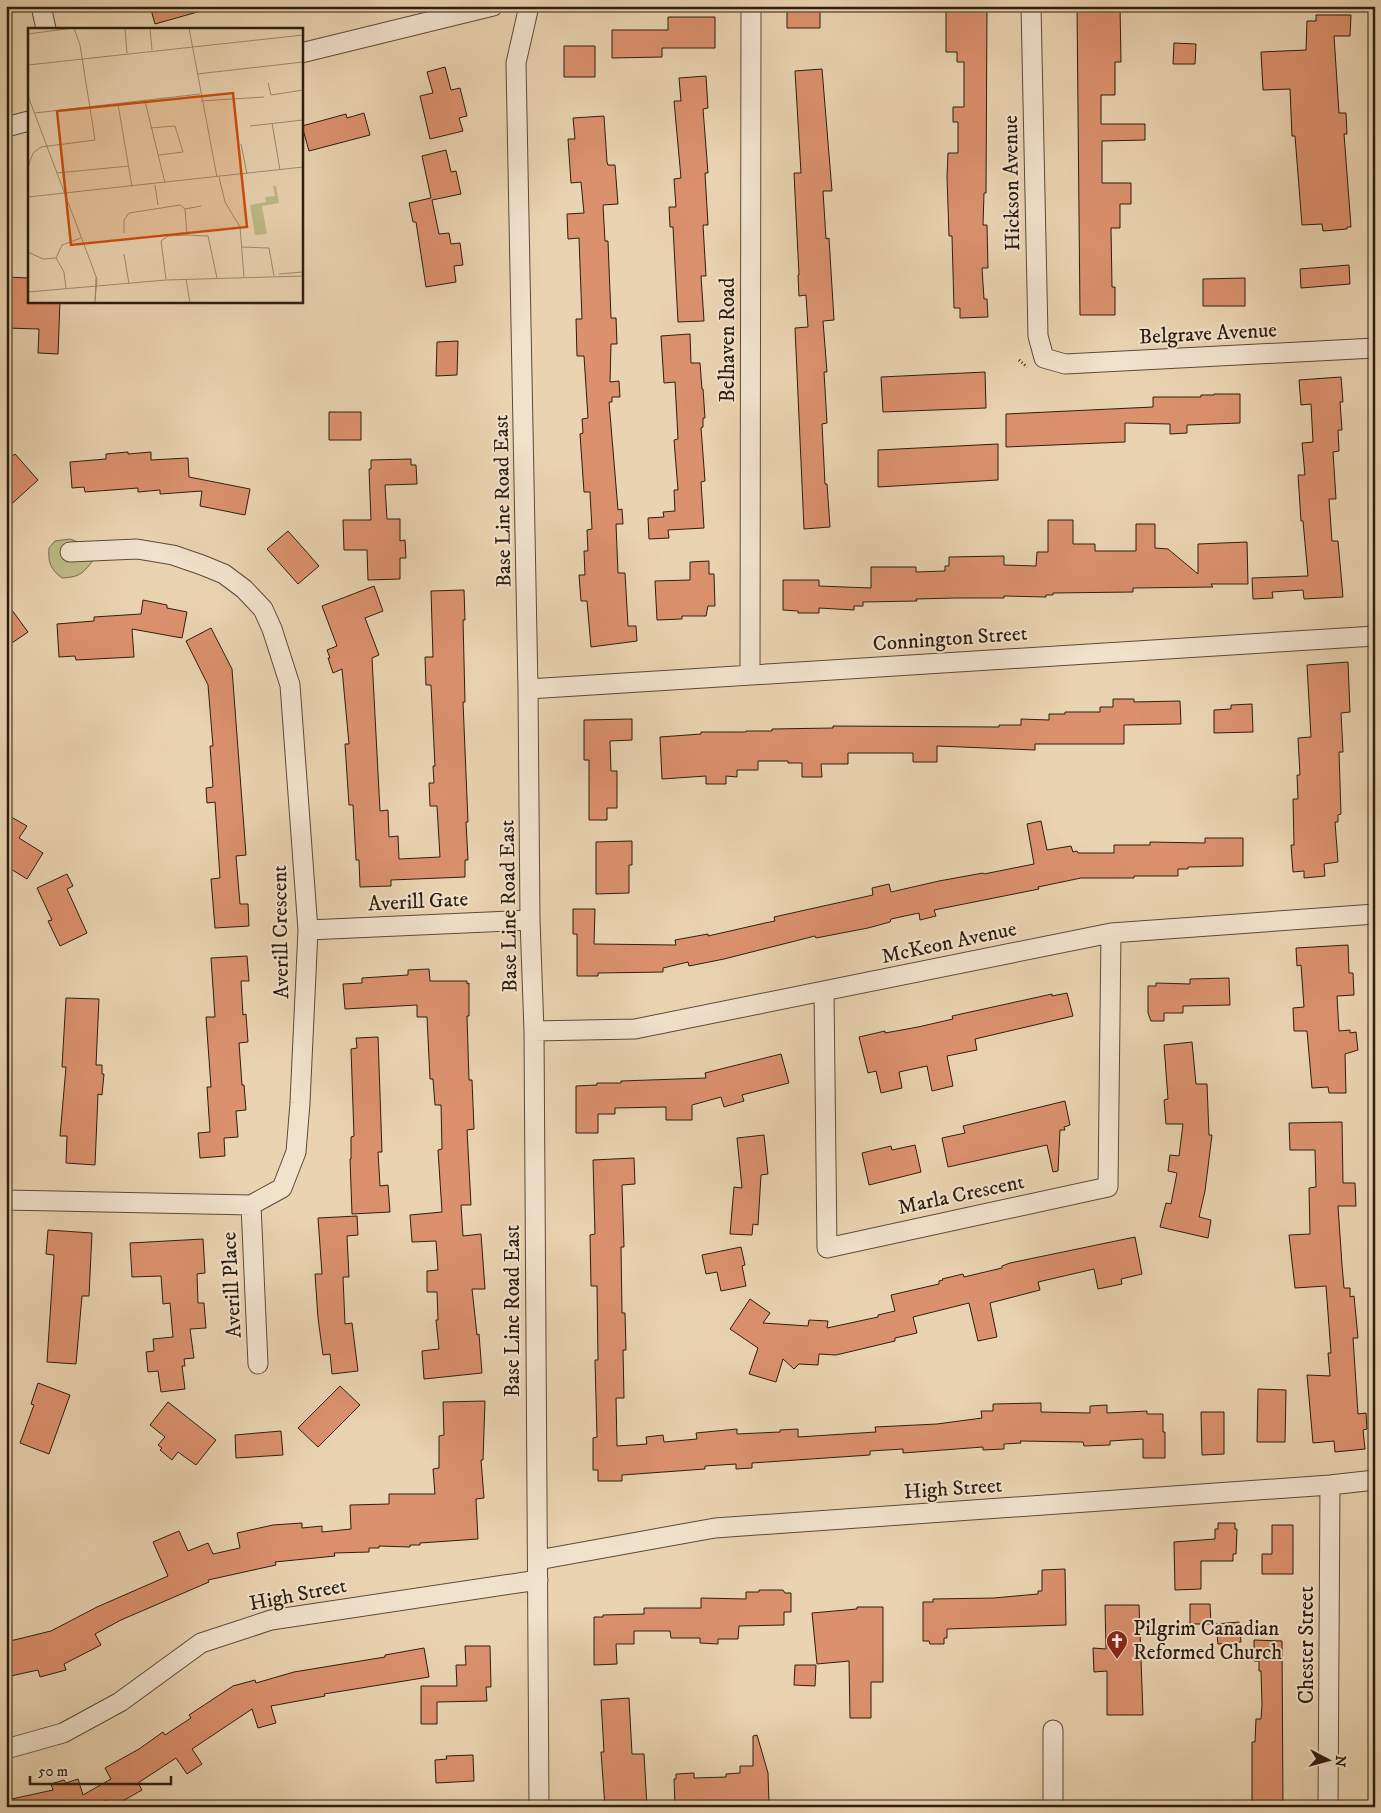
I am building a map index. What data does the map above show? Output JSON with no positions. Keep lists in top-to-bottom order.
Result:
{
  "streets": {
    "street": [
      "Hickson Avenue",
      "Belgrave Avenue",
      "Belhaven Road",
      "Base Line Road East",
      "Connington Street",
      "Averill Gate",
      "Averill Crescent",
      "McKeon Avenue",
      "Marla Crescent",
      "Averill Place",
      "High Street",
      "Chester Street"
    ]
  },
  "crossings": [
    ["Hickson Avenue", "Belgrave Avenue"],
    ["Belhaven Road", "Connington Street"],
    ["Base Line Road East", "Connington Street"],
    ["Base Line Road East", "Averill Gate"],
    ["Base Line Road East", "McKeon Avenue"],
    ["Base Line Road East", "High Street"],
    ["Averill Gate", "Averill Crescent"],
    ["Averill Crescent", "Averill Place"],
    ["McKeon Avenue", "Marla Crescent"],
    ["High Street", "Chester Street"]
  ],
  "places": {
    "church": ["Pilgrim Canadian Reformed Church"]
  },
  "scale_bar": "50 m",
  "north": "right"
}
